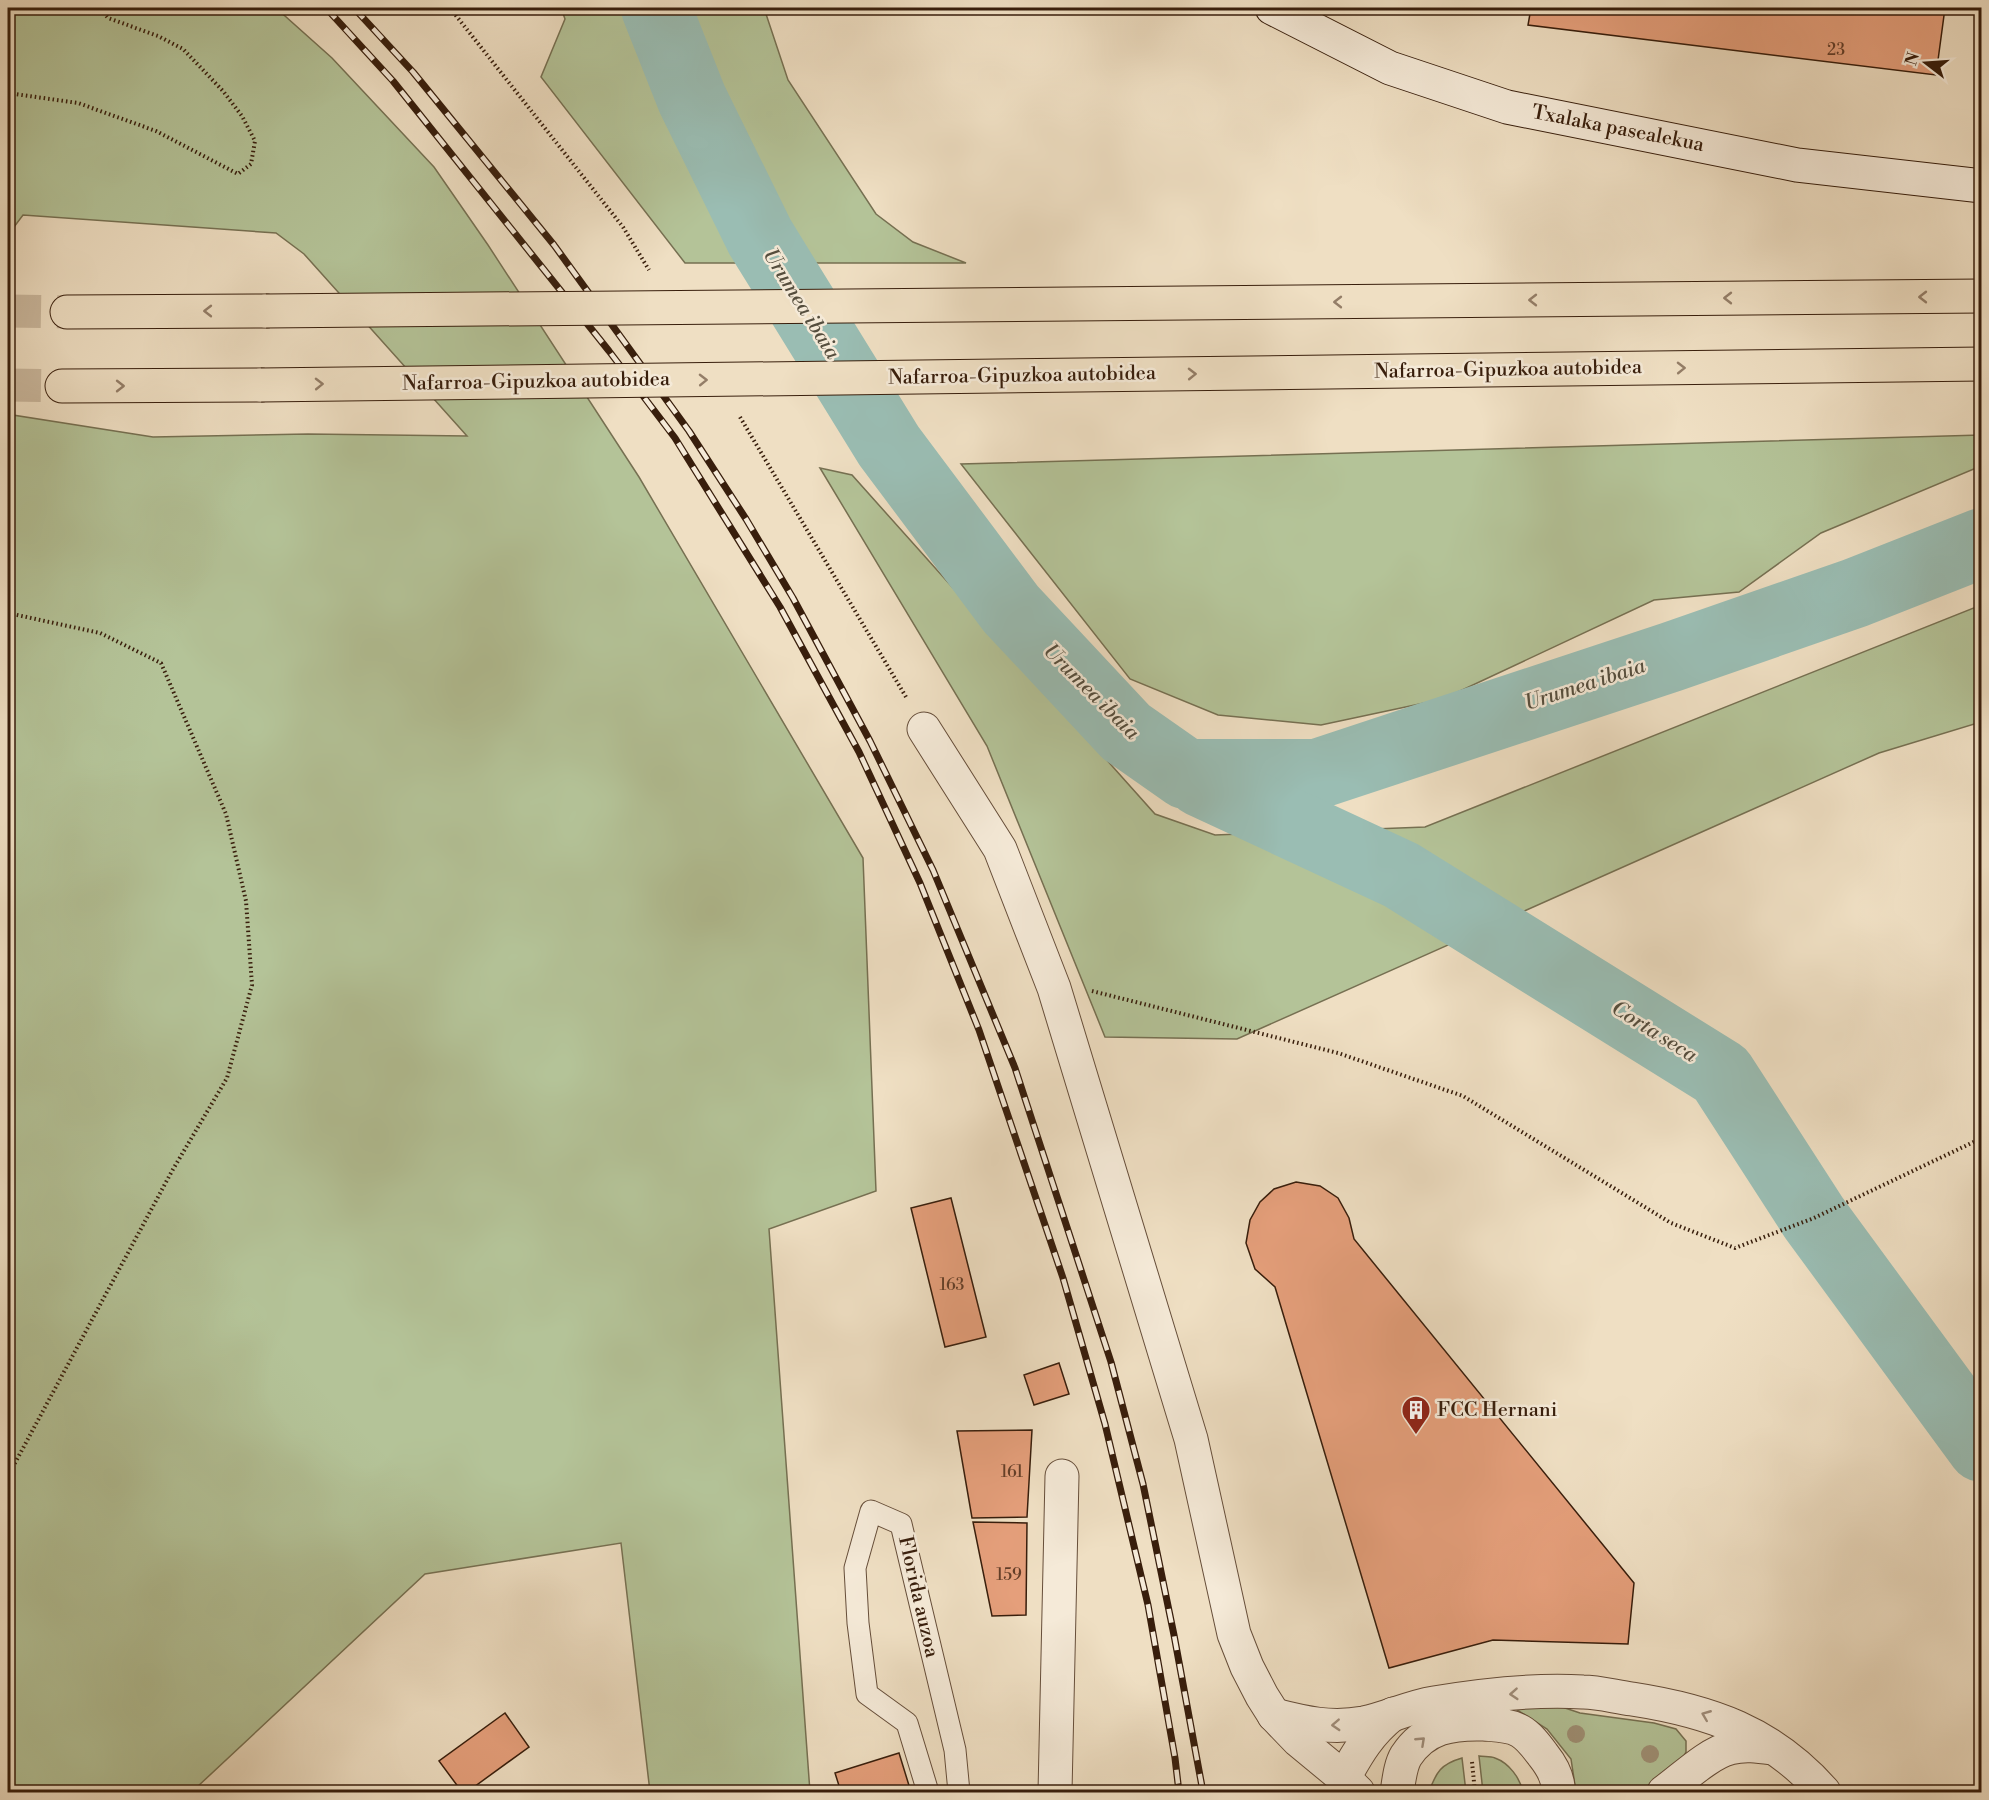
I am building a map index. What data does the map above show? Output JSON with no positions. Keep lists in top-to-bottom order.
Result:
{
  "streets": {
    "highway": ["Nafarroa-Gipuzkoa autobidea"],
    "street": ["Txalaka pasealekua"],
    "lane": ["Florida auzoa"]
  },
  "water": ["Urumea ibaia", "Corta seca"],
  "places": {
    "building": ["FCC Hernani"]
  },
  "house_numbers": [
    "23",
    "163",
    "161",
    "159"
  ],
  "north": "left"
}
